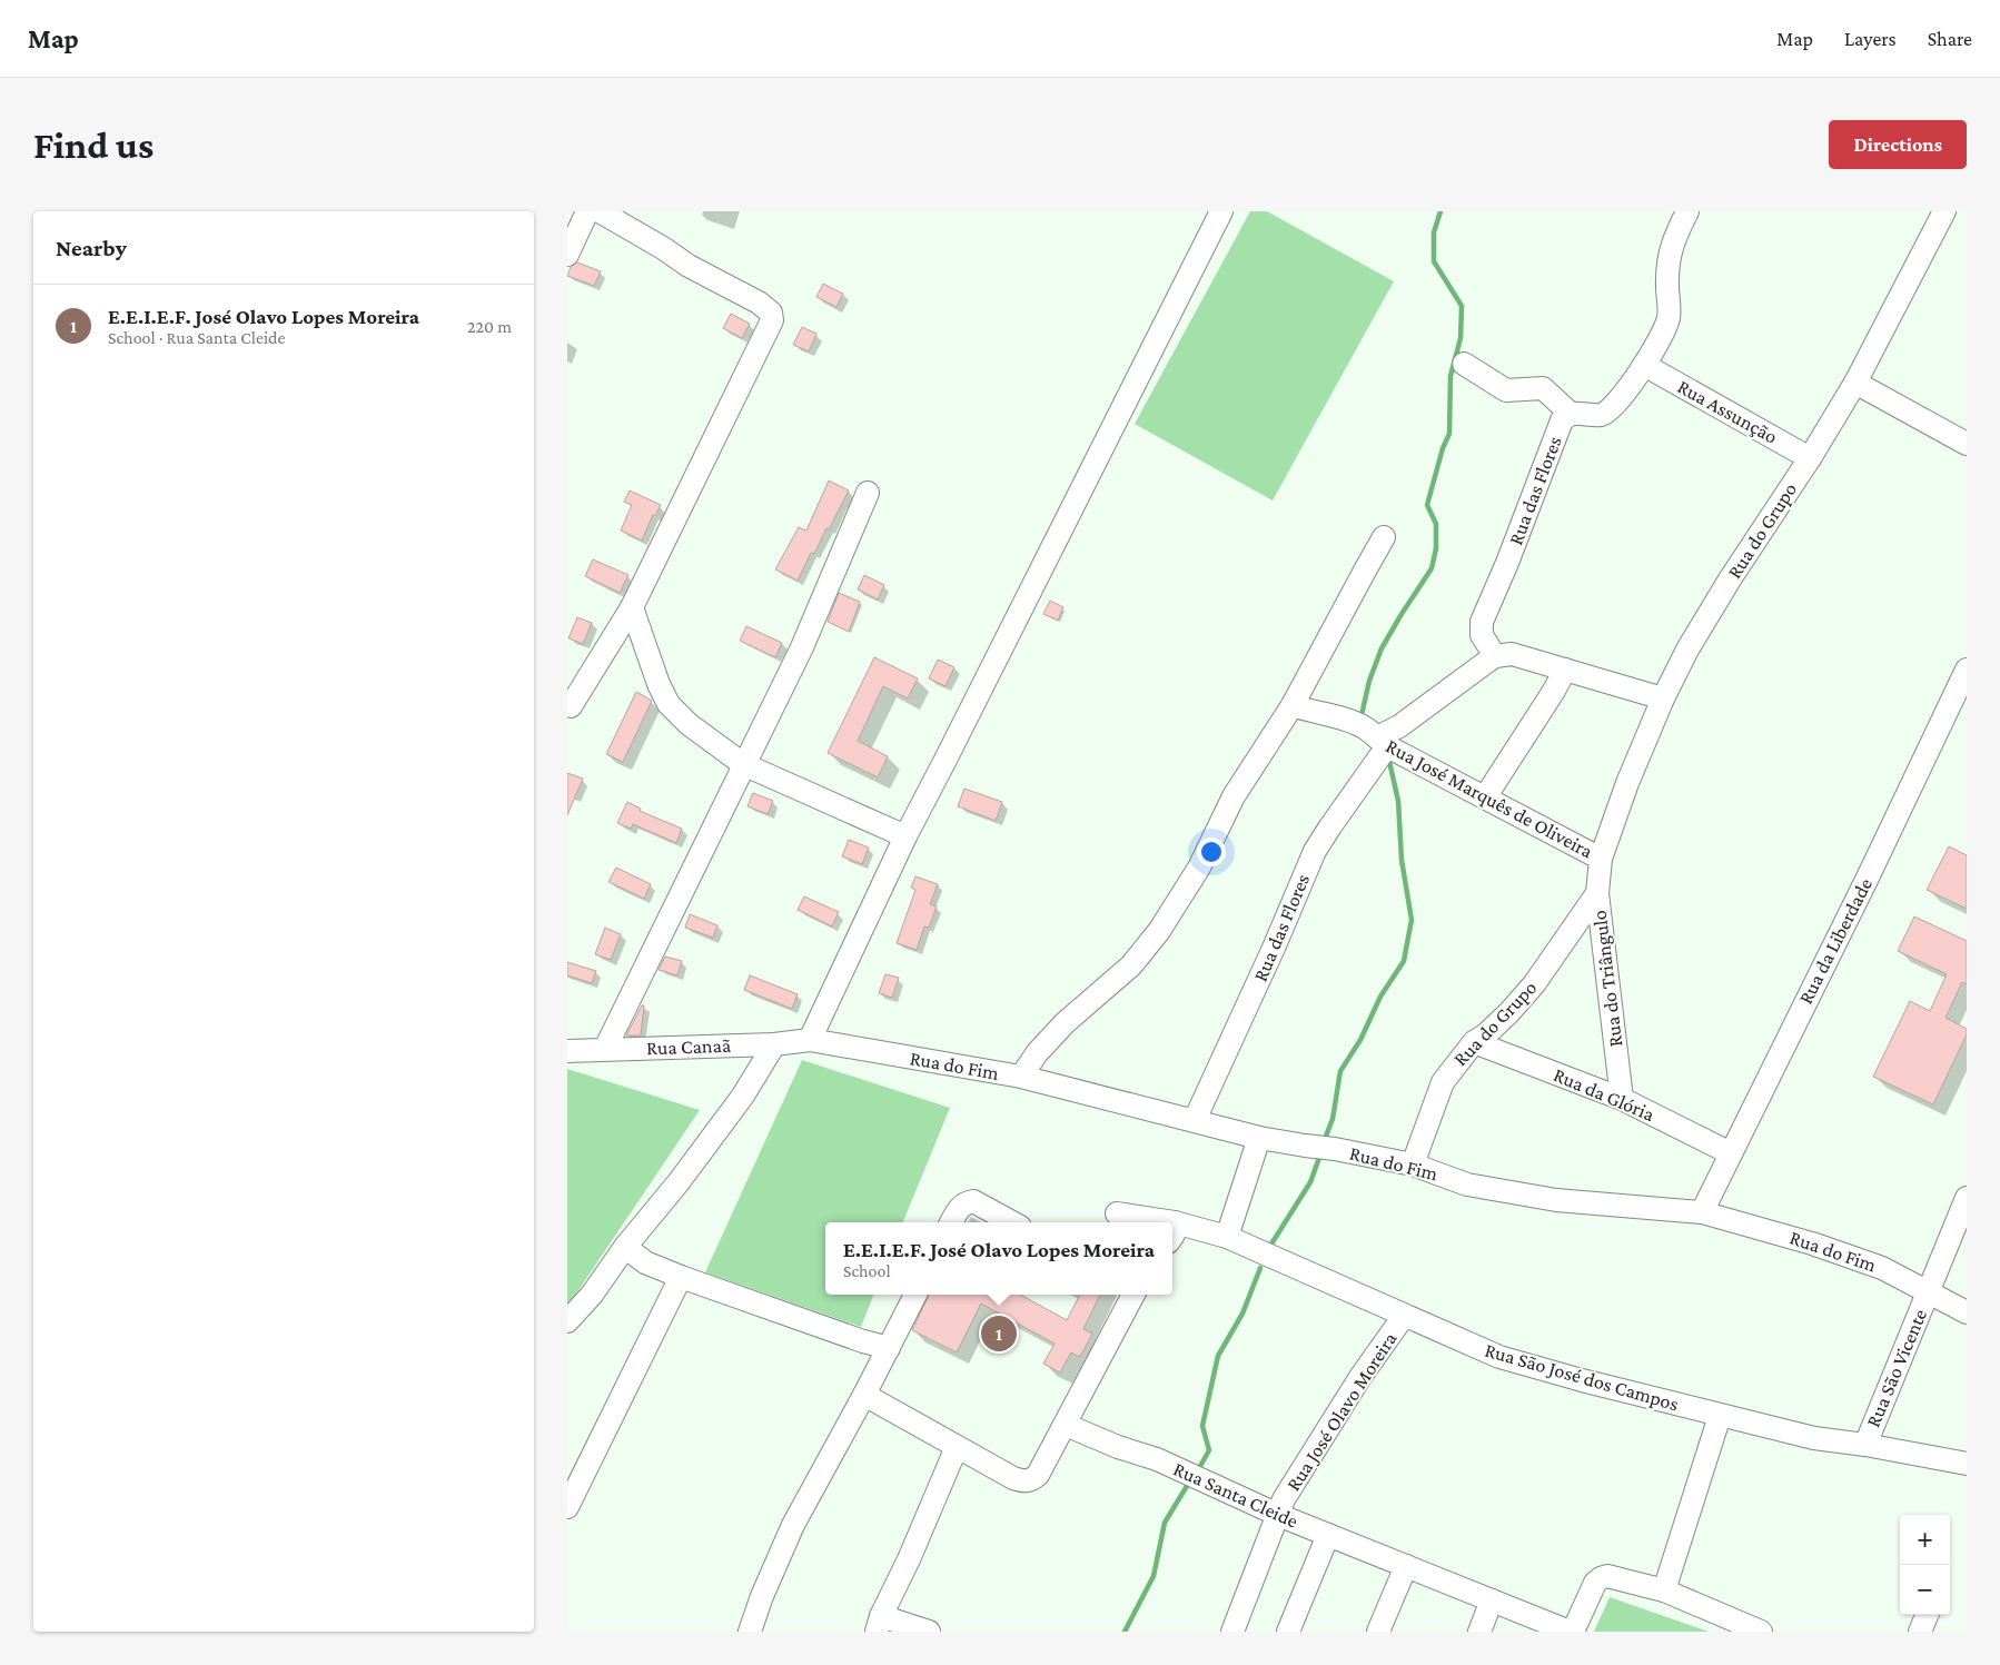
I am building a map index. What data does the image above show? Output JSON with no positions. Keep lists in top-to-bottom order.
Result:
{
  "streets": {
    "street": [
      "Rua Assunção",
      "Rua das Flores",
      "Rua do Grupo",
      "Rua José Marquês de Oliveira",
      "Rua da Liberdade",
      "Rua do Triângulo",
      "Rua Canaã",
      "Rua do Fim",
      "Rua da Glória",
      "Rua São Vicente",
      "Rua São José dos Campos",
      "Rua José Olavo Moreira",
      "Rua Santa Cleide"
    ]
  },
  "crossings": [
    ["Rua Assunção", "Rua das Flores"],
    ["Rua Assunção", "Rua do Grupo"],
    ["Rua das Flores", "Rua José Marquês de Oliveira"],
    ["Rua das Flores", "Rua do Fim"],
    ["Rua do Grupo", "Rua José Marquês de Oliveira"],
    ["Rua do Grupo", "Rua do Triângulo"],
    ["Rua do Grupo", "Rua do Fim"],
    ["Rua do Grupo", "Rua da Glória"],
    ["Rua José Marquês de Oliveira", "Rua do Triângulo"],
    ["Rua da Liberdade", "Rua do Fim"],
    ["Rua da Liberdade", "Rua da Glória"],
    ["Rua do Triângulo", "Rua da Glória"],
    ["Rua Canaã", "Rua do Fim"],
    ["Rua do Fim", "Rua São Vicente"],
    ["Rua São Vicente", "Rua São José dos Campos"],
    ["Rua São José dos Campos", "Rua José Olavo Moreira"],
    ["Rua José Olavo Moreira", "Rua Santa Cleide"]
  ],
  "page": {
    "header": "Map",
    "nav": ["Map", "Layers", "Share"],
    "buttons": "Directions",
    "title": "Find us",
    "heading": "Nearby",
    "list": [
      {
        "mark": "1",
        "name": "E.E.I.E.F. José Olavo Lopes Moreira",
        "note": "School · Rua Santa Cleide",
        "value": "220 m"
      }
    ],
    "popup": ["E.E.I.E.F. José Olavo Lopes Moreira", "School"],
    "pins": "1",
    "map_buttons": ["+", "−"]
  }
}
